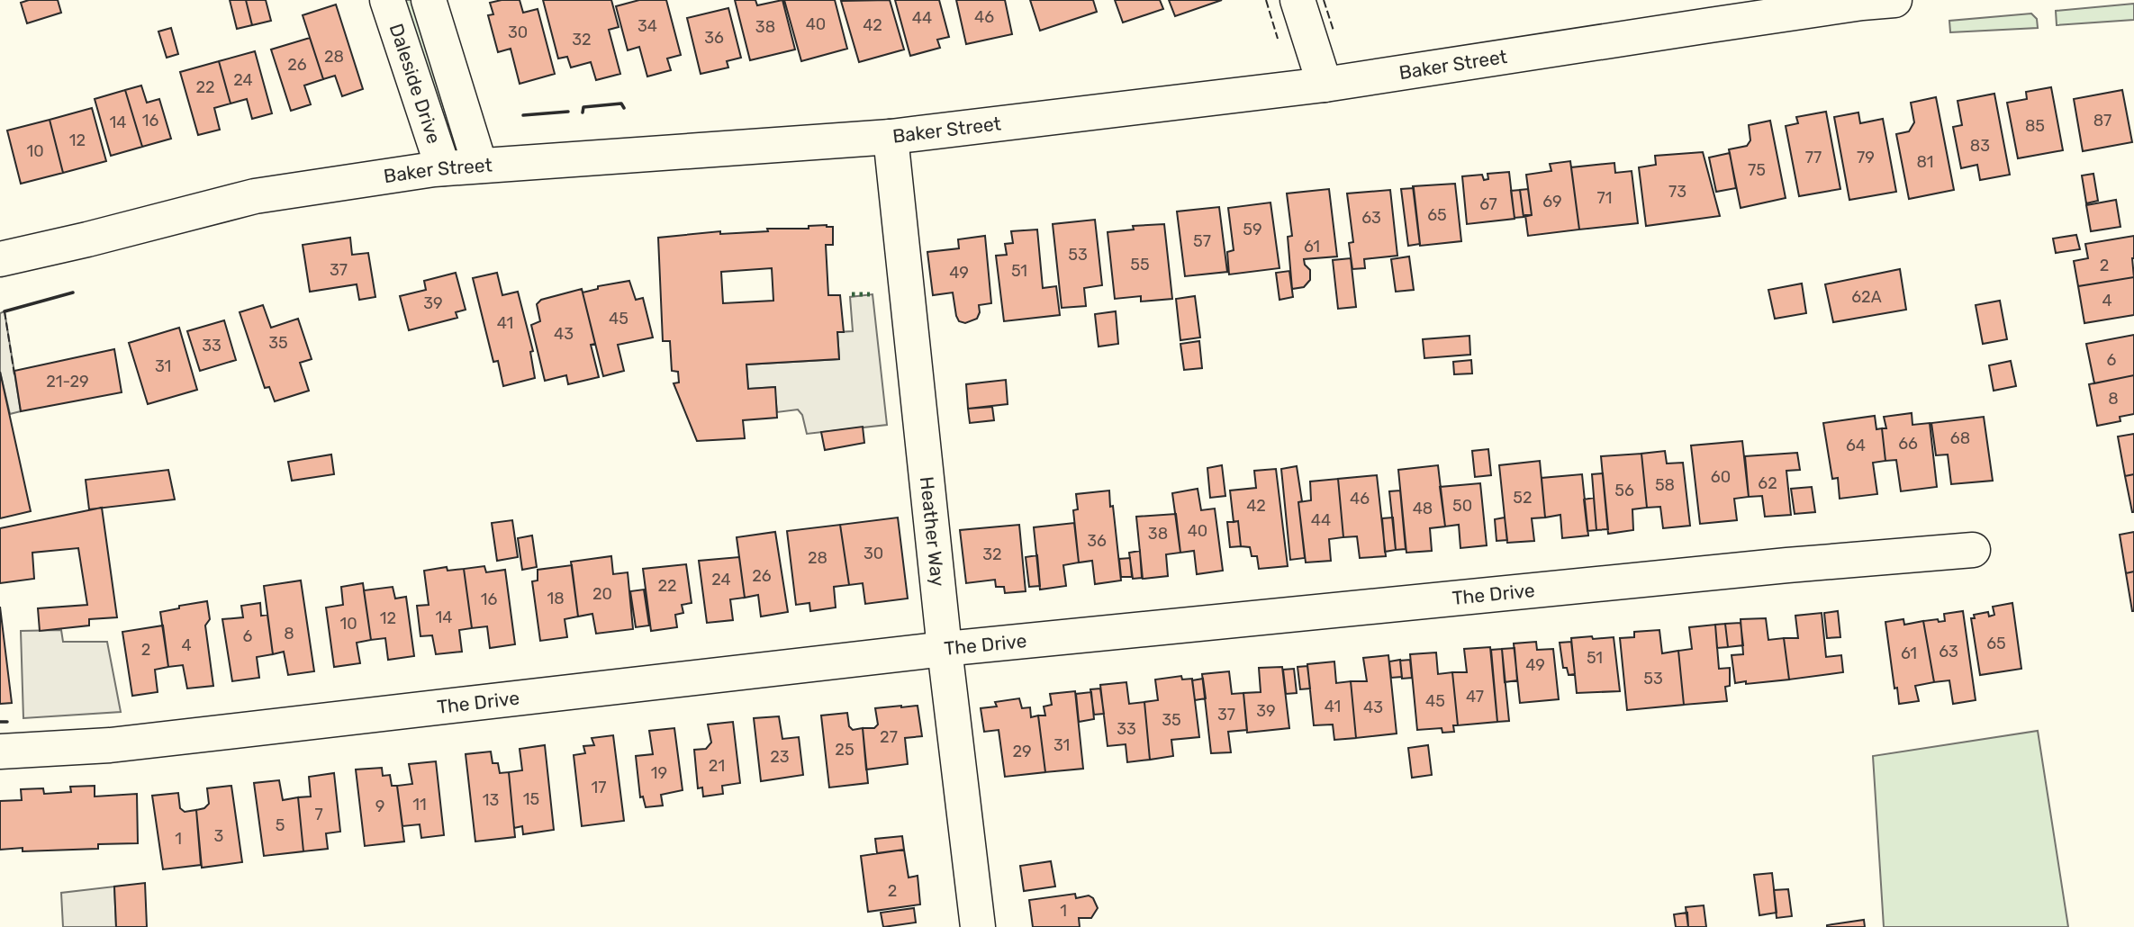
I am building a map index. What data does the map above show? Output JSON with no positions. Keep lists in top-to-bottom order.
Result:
{
  "streets": {
    "street": [
      "Baker Street",
      "Daleside Drive",
      "Heather Way",
      "The Drive"
    ]
  },
  "crossings": [
    ["Baker Street", "Daleside Drive"],
    ["Baker Street", "Heather Way"],
    ["Heather Way", "The Drive"]
  ],
  "house_numbers": [
    "46",
    "44",
    "40",
    "42",
    "34",
    "38",
    "30",
    "36",
    "32",
    "28",
    "26",
    "24",
    "22",
    "16",
    "87",
    "14",
    "85",
    "12",
    "83",
    "10",
    "77",
    "79",
    "81",
    "75",
    "73",
    "71",
    "69",
    "67",
    "65",
    "63",
    "59",
    "57",
    "61",
    "53",
    "55",
    "2",
    "37",
    "51",
    "49",
    "62A",
    "4",
    "39",
    "45",
    "41",
    "43",
    "35",
    "33",
    "6",
    "31",
    "21-29",
    "8",
    "68",
    "66",
    "64",
    "60",
    "62",
    "58",
    "56",
    "52",
    "46",
    "42",
    "50",
    "48",
    "44",
    "40",
    "38",
    "36",
    "30",
    "32",
    "28",
    "26",
    "24",
    "22",
    "20",
    "18",
    "16",
    "14",
    "12",
    "10",
    "8",
    "6",
    "65",
    "4",
    "2",
    "63",
    "61",
    "51",
    "49",
    "53",
    "47",
    "45",
    "41",
    "43",
    "39",
    "37",
    "35",
    "33",
    "27",
    "31",
    "25",
    "29",
    "23",
    "21",
    "19",
    "17",
    "15",
    "13",
    "11",
    "9",
    "7",
    "5",
    "3",
    "1",
    "2",
    "1"
  ]
}
